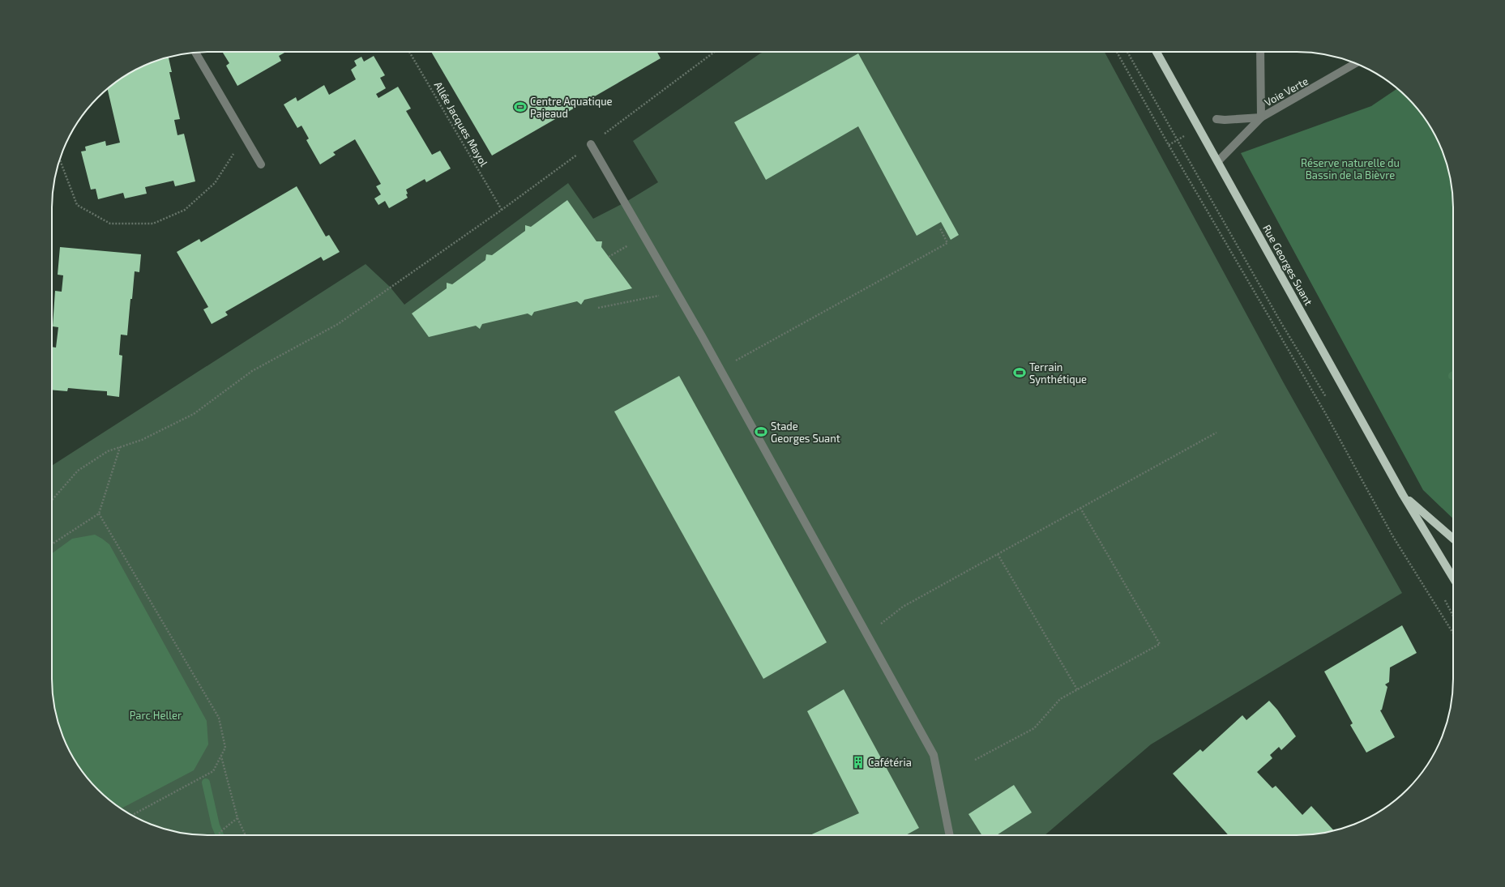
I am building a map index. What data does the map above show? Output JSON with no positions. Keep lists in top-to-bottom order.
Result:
{
  "streets": {
    "main road": ["Rue Georges Suant"],
    "lane": ["Voie Verte"],
    "path": ["Allée Jacques Mayol"]
  },
  "parks": ["Réserve naturelle du Bassin de la Bièvre", "Parc Heller"],
  "places": {
    "sports": ["Centre Aquatique Pajeaud", "Terrain Synthétique", "Stade Georges Suant"],
    "building": ["Cafétéria"]
  }
}
